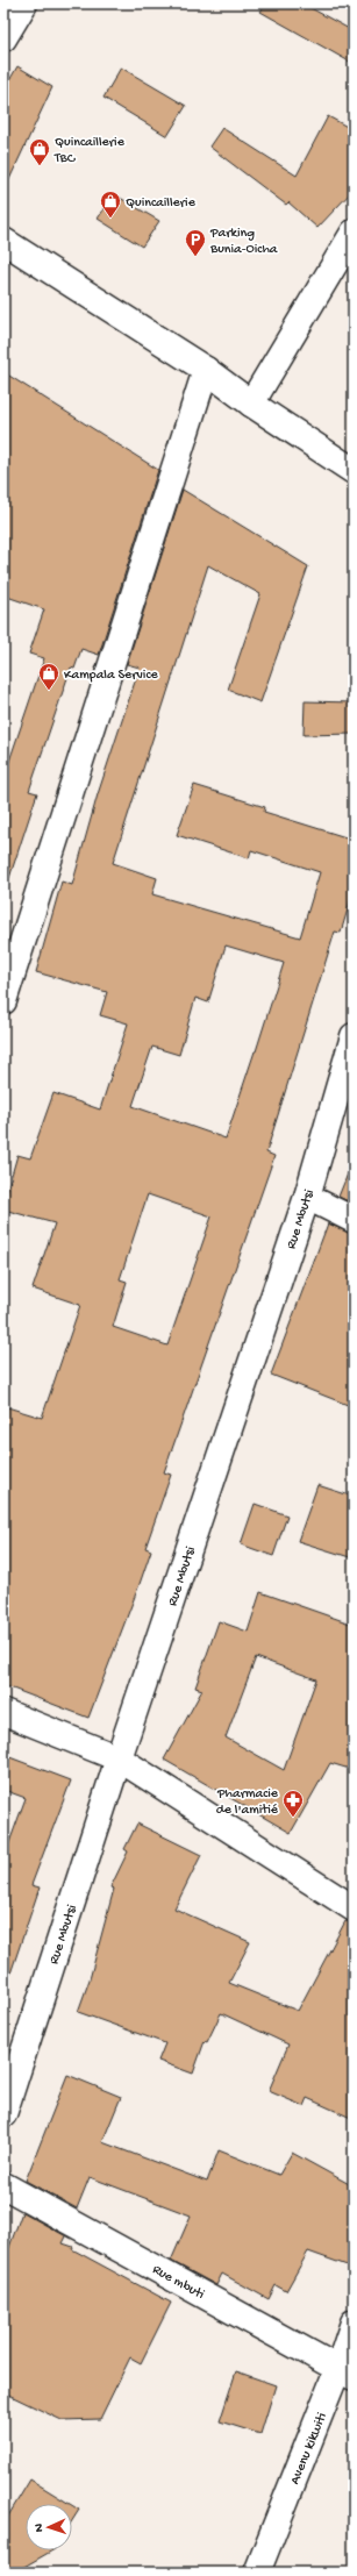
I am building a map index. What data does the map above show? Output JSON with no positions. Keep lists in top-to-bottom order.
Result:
{
  "streets": {
    "main road": ["Rue Mbutsi", "Rue mbuti", "Avenu kikwiti"]
  },
  "crossings": [
    ["Rue mbuti", "Avenu kikwiti"]
  ],
  "places": {
    "shop": ["Quincaillerie TBC", "Quincaillerie", "Kampala Service"],
    "parking": ["Parking Bunia-Oicha"],
    "pharmacy": ["Pharmacie de l'amitié"]
  },
  "north": "left"
}
